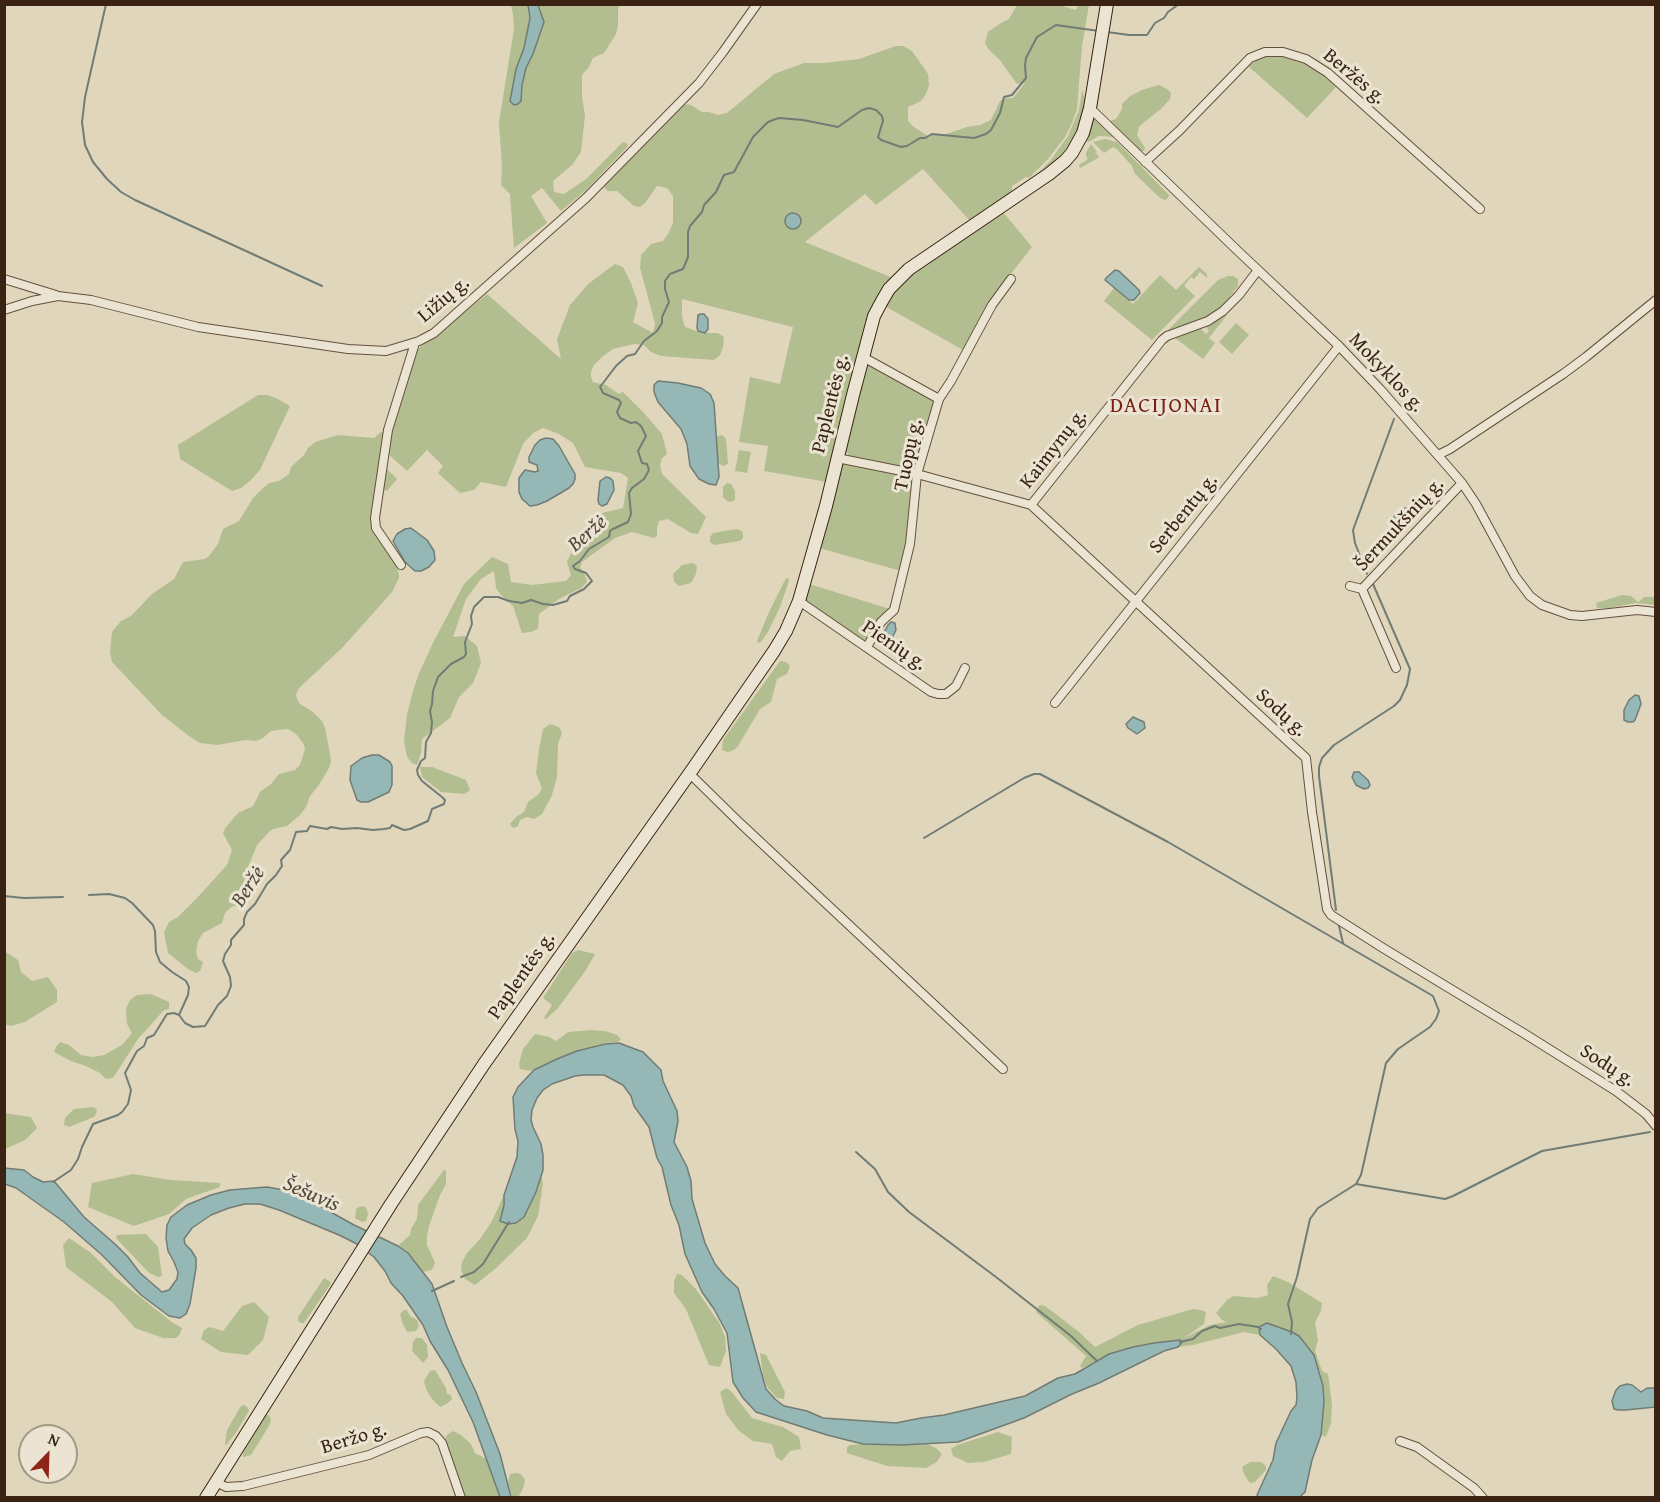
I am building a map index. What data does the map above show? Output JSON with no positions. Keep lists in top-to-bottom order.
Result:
{
  "streets": {
    "main road": ["Paplentės g."],
    "street": [
      "Beržės g.",
      "Ližių g.",
      "Mokyklos g.",
      "Kaimynų g.",
      "Tuopų g.",
      "Serbentų g.",
      "Šermukšnių g.",
      "Pienių g.",
      "Sodų g.",
      "Beržo g."
    ]
  },
  "crossings": [
    ["Beržės g.", "Mokyklos g."],
    ["Mokyklos g.", "Paplentės g."],
    ["Mokyklos g.", "Kaimynų g."],
    ["Mokyklos g.", "Serbentų g."],
    ["Mokyklos g.", "Šermukšnių g."],
    ["Paplentės g.", "Pienių g."],
    ["Paplentės g.", "Sodų g."],
    ["Paplentės g.", "Beržo g."],
    ["Kaimynų g.", "Sodų g."],
    ["Tuopų g.", "Pienių g."],
    ["Tuopų g.", "Sodų g."],
    ["Serbentų g.", "Sodų g."]
  ],
  "districts": ["DACIJONAI"],
  "water": ["Beržė", "Šešuvis"],
  "north": "top right"
}
